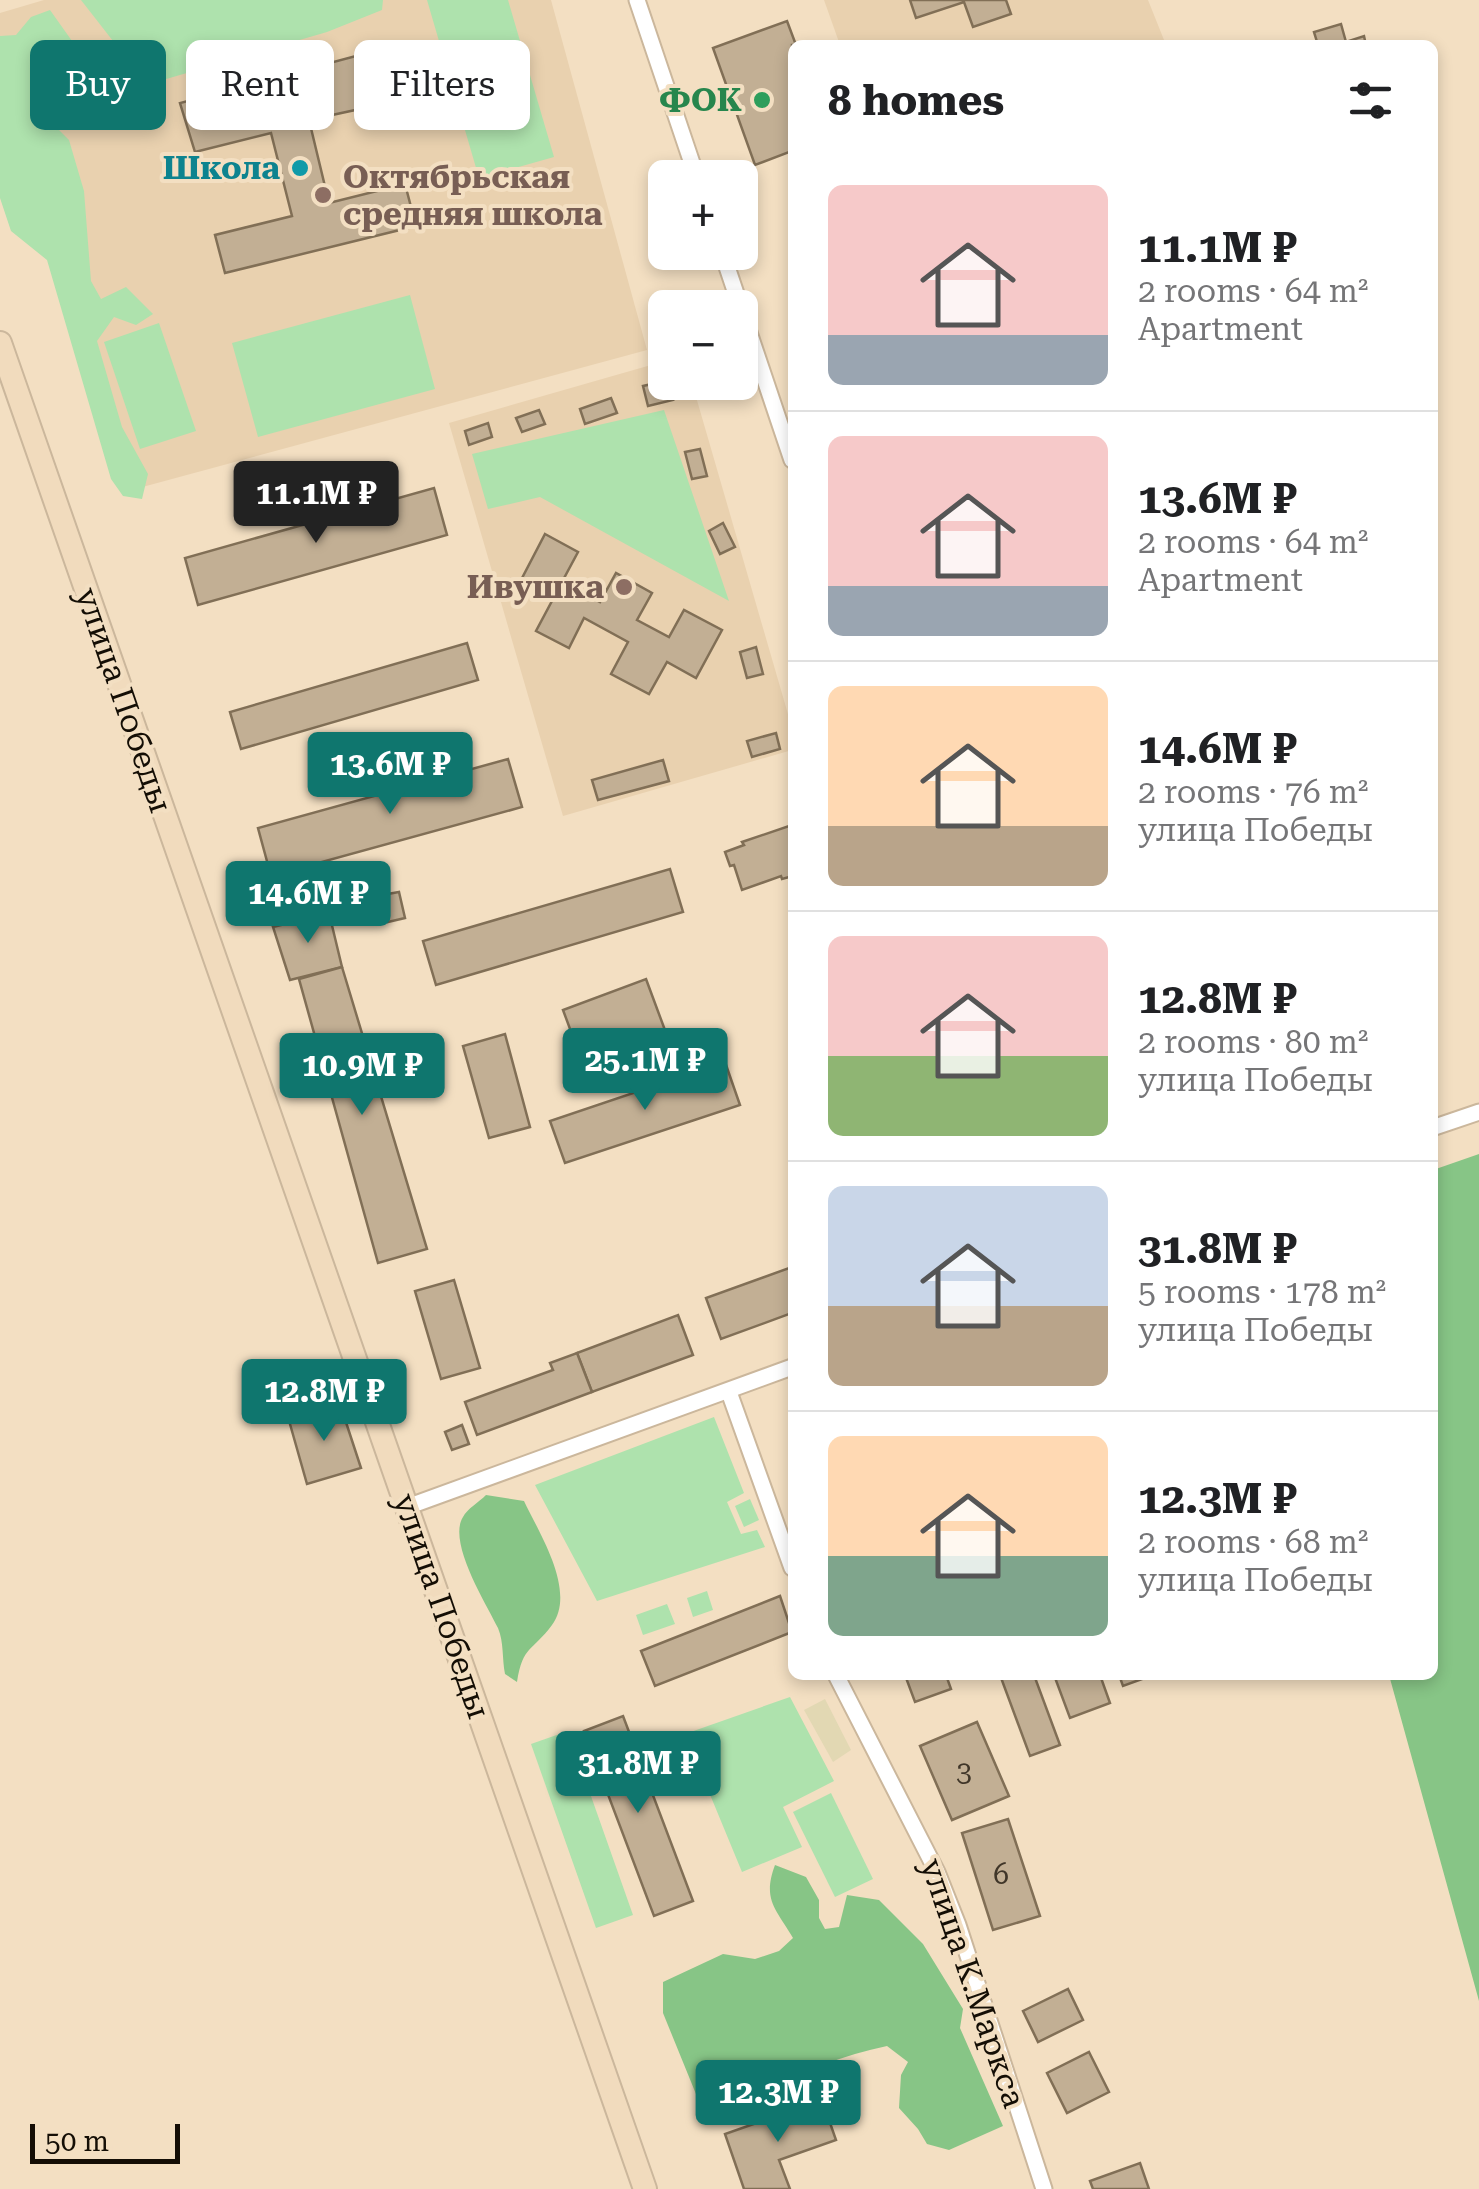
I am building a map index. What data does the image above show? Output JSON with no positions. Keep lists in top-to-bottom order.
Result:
{
  "streets": {
    "street": ["улица Победы", "улица К.Маркса"]
  },
  "places": [
    "ФОК",
    "Школа",
    "Октябрьская средняя школа",
    "Ивушка"
  ],
  "house_numbers": ["3", "6"],
  "scale_bar": "50 m",
  "page": {
    "chip": ["Buy", "Rent", "Filters"],
    "heading": "8 homes",
    "map_buttons": ["+", "−"],
    "list": [
      {
        "name": "11.1M ₽",
        "note": "2 rooms · 64 m² · Apartment"
      },
      {
        "name": "13.6M ₽",
        "note": "2 rooms · 64 m² · Apartment"
      },
      {
        "name": "14.6M ₽",
        "note": "2 rooms · 76 m² · улица Победы"
      },
      {
        "name": "12.8M ₽",
        "note": "2 rooms · 80 m² · улица Победы"
      },
      {
        "name": "31.8M ₽",
        "note": "5 rooms · 178 m² · улица Победы"
      },
      {
        "name": "12.3M ₽",
        "note": "2 rooms · 68 m² · улица Победы"
      }
    ],
    "price": [
      "11.1M ₽",
      "13.6M ₽",
      "14.6M ₽",
      "25.1M ₽",
      "10.9M ₽",
      "12.8M ₽",
      "31.8M ₽",
      "12.3M ₽"
    ],
    "scale": "50 m"
  }
}
